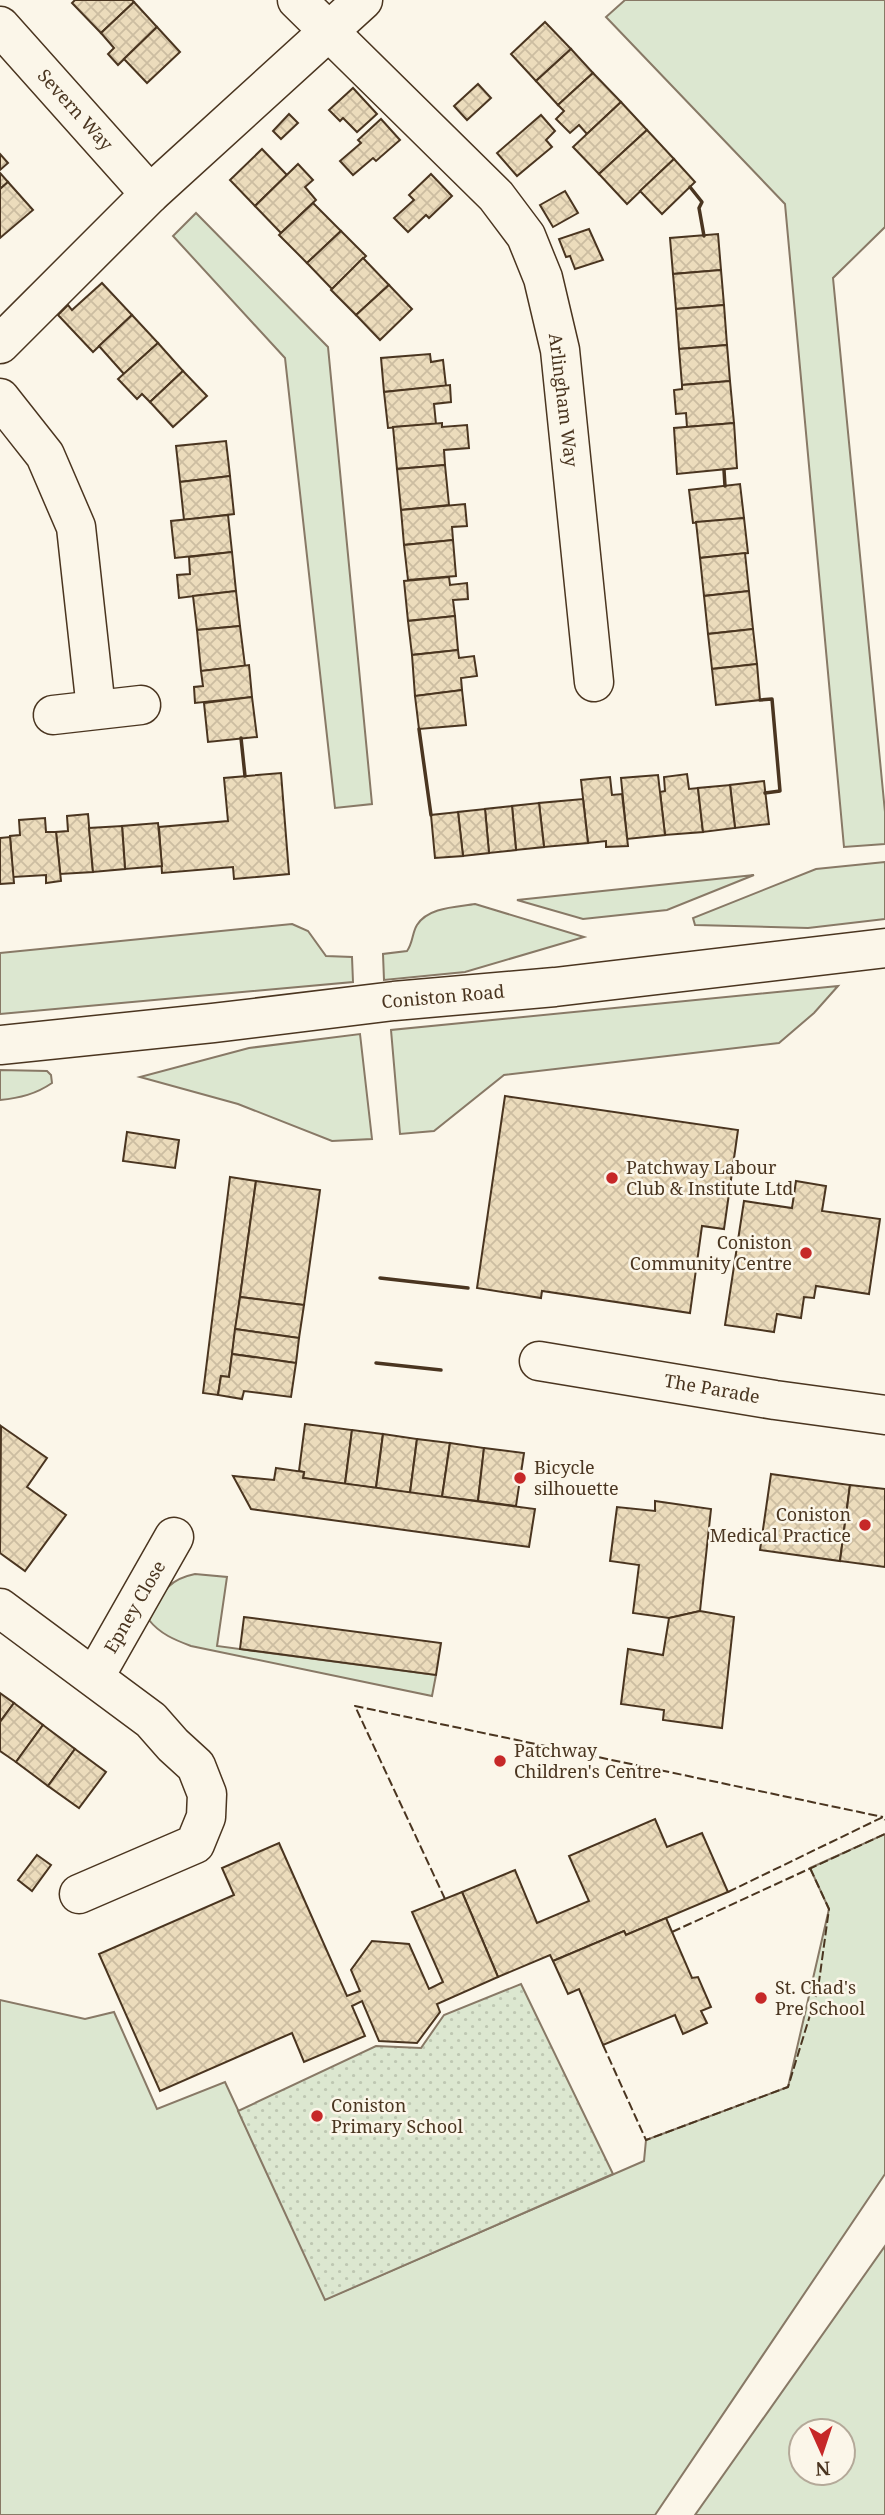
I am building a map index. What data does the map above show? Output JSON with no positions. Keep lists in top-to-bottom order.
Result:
{
  "streets": {
    "street": [
      "Severn Way",
      "Arlingham Way",
      "Coniston Road",
      "The Parade",
      "Epney Close"
    ]
  },
  "places": [
    "Patchway Labour Club & Institute Ltd",
    "Coniston Community Centre",
    "Bicycle silhouette",
    "Coniston Medical Practice",
    "Patchway Children's Centre",
    "St. Chad's Pre School",
    "Coniston Primary School"
  ],
  "north": "bottom"
}
